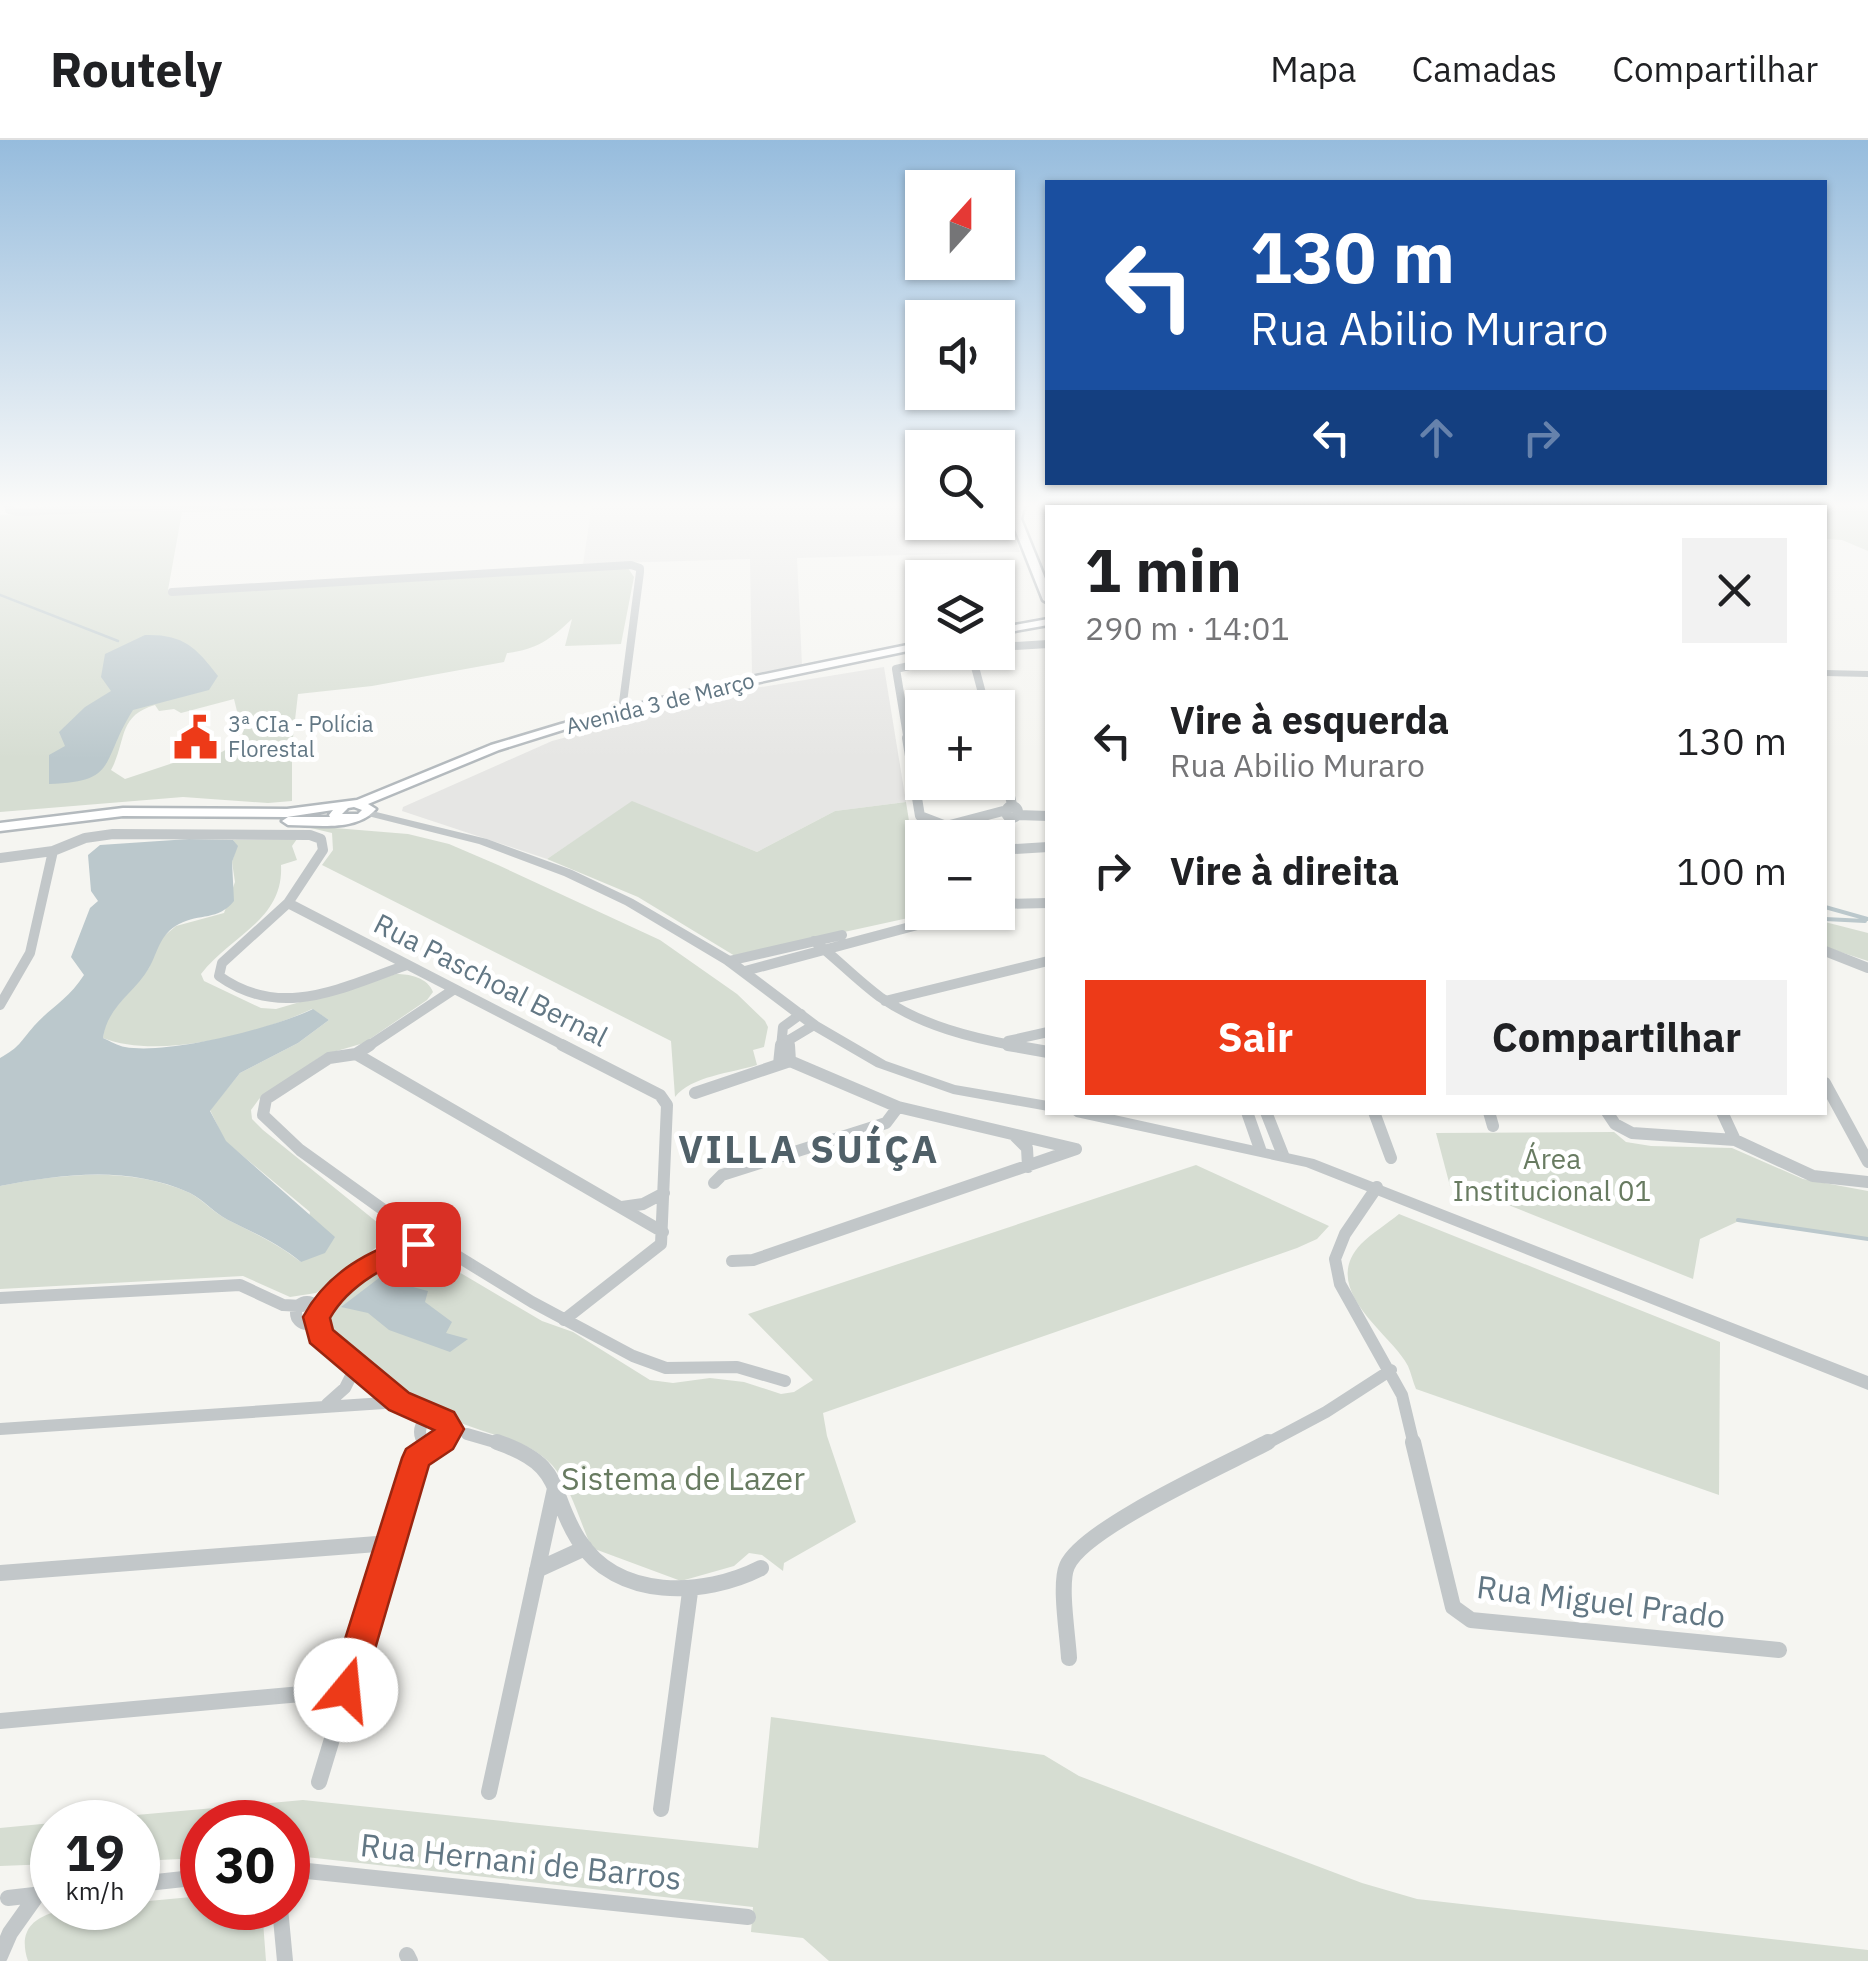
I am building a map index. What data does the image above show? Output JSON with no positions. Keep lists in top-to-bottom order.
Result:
{
  "streets": {
    "main road": ["Avenida 3 de Março"],
    "street": ["Rua Paschoal Bernal", "Rua Miguel Prado", "Rua Hernani de Barros"]
  },
  "districts": ["VILLA SUÍÇA"],
  "parks": ["Área Institucional 01", "Sistema de Lazer"],
  "places": {
    "public building": ["3ª CIa - Polícia Florestal"]
  },
  "north": "top",
  "page": {
    "header": "Routely",
    "nav": ["Mapa", "Camadas", "Compartilhar"],
    "map_buttons": ["+", "−"],
    "turn": ["130 m", "Rua Abilio Muraro"],
    "heading": ["1 min", "290 m · 14:01"],
    "list": [
      {
        "name": "Vire à esquerda",
        "note": "Rua Abilio Muraro",
        "value": "130 m"
      },
      {
        "name": "Vire à direita",
        "value": "100 m"
      }
    ],
    "buttons": ["Sair", "Compartilhar"],
    "speed": "19 km/h",
    "limit": "30"
  }
}
